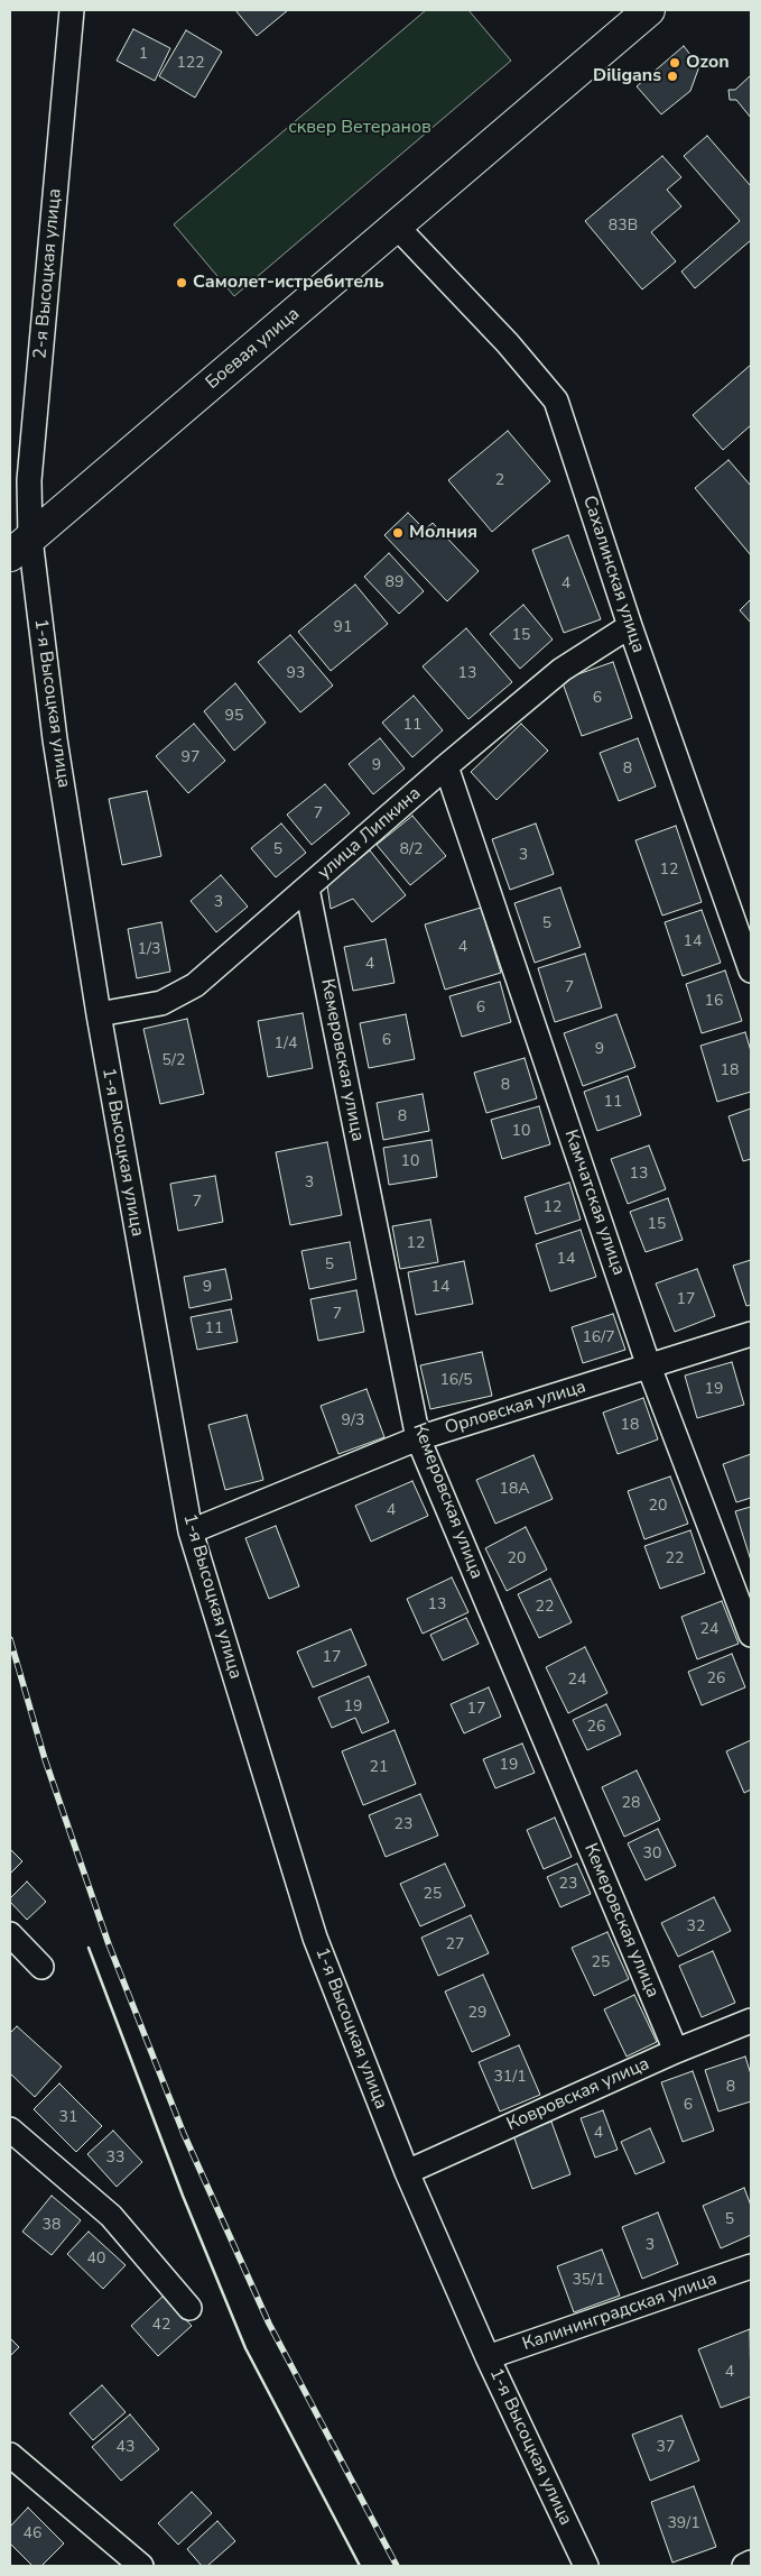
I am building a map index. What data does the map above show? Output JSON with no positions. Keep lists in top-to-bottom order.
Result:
{
  "streets": {
    "main road": ["Боевая улица"],
    "street": [
      "2-я Высоцкая улица",
      "Сахалинская улица",
      "1-я Высоцкая улица",
      "улица Липкина",
      "Кемеровская улица",
      "Камчатская улица",
      "Орловская улица",
      "Ковровская улица",
      "Калининградская улица"
    ]
  },
  "crossings": [
    ["2-я Высоцкая улица", "Боевая улица"],
    ["2-я Высоцкая улица", "1-я Высоцкая улица"],
    ["Боевая улица", "Сахалинская улица"],
    ["Боевая улица", "1-я Высоцкая улица"],
    ["Сахалинская улица", "улица Липкина"],
    ["1-я Высоцкая улица", "улица Липкина"],
    ["1-я Высоцкая улица", "Орловская улица"],
    ["1-я Высоцкая улица", "Ковровская улица"],
    ["1-я Высоцкая улица", "Калининградская улица"],
    ["улица Липкина", "Кемеровская улица"],
    ["улица Липкина", "Камчатская улица"],
    ["Кемеровская улица", "Орловская улица"],
    ["Кемеровская улица", "Ковровская улица"],
    ["Камчатская улица", "Орловская улица"]
  ],
  "parks": ["сквер Ветеранов"],
  "places": [
    "Ozon",
    "Diligans",
    "Самолет-истребитель",
    "Молния"
  ],
  "house_numbers": [
    "1",
    "122",
    "83В",
    "2",
    "89",
    "4",
    "91",
    "15",
    "93",
    "13",
    "6",
    "95",
    "11",
    "97",
    "9",
    "8",
    "7",
    "5",
    "8/2",
    "3",
    "12",
    "3",
    "5",
    "14",
    "4",
    "1/3",
    "4",
    "7",
    "16",
    "6",
    "6",
    "1/4",
    "9",
    "5/2",
    "18",
    "8",
    "11",
    "8",
    "10",
    "10",
    "13",
    "3",
    "7",
    "12",
    "15",
    "12",
    "14",
    "5",
    "9",
    "14",
    "17",
    "7",
    "11",
    "16/7",
    "16/5",
    "19",
    "9/3",
    "18",
    "18А",
    "20",
    "4",
    "20",
    "22",
    "13",
    "22",
    "24",
    "17",
    "26",
    "24",
    "19",
    "17",
    "26",
    "19",
    "21",
    "28",
    "23",
    "30",
    "23",
    "25",
    "32",
    "27",
    "25",
    "29",
    "31/1",
    "8",
    "6",
    "31",
    "4",
    "33",
    "5",
    "38",
    "3",
    "40",
    "35/1",
    "42",
    "4",
    "43",
    "37",
    "39/1",
    "46"
  ]
}
